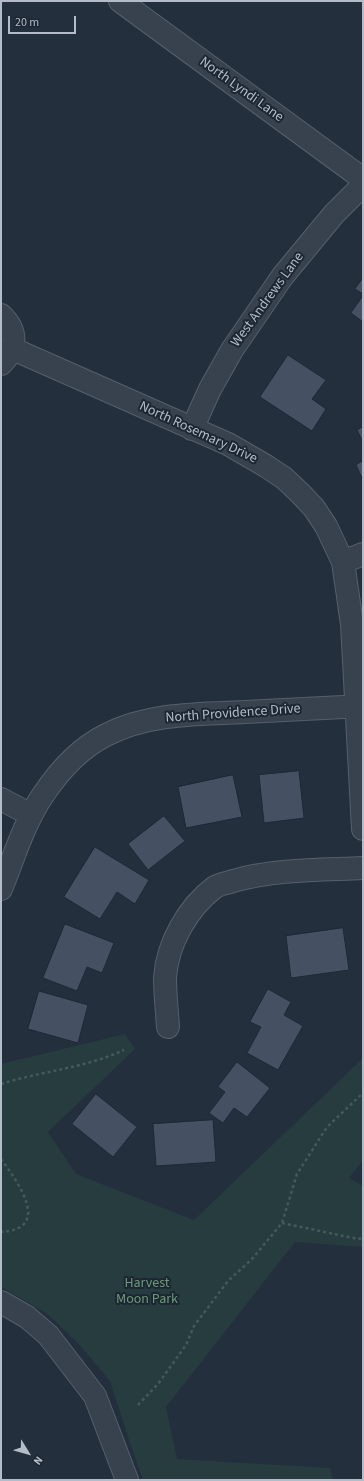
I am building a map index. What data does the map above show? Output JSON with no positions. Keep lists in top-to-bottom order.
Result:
{
  "streets": {
    "street": [
      "North Lyndi Lane",
      "West Andrews Lane",
      "North Rosemary Drive",
      "North Providence Drive"
    ]
  },
  "crossings": [
    ["West Andrews Lane", "North Rosemary Drive"],
    ["North Rosemary Drive", "North Providence Drive"]
  ],
  "parks": ["Harvest Moon Park"],
  "scale_bar": "20 m",
  "north": "bottom right"
}
